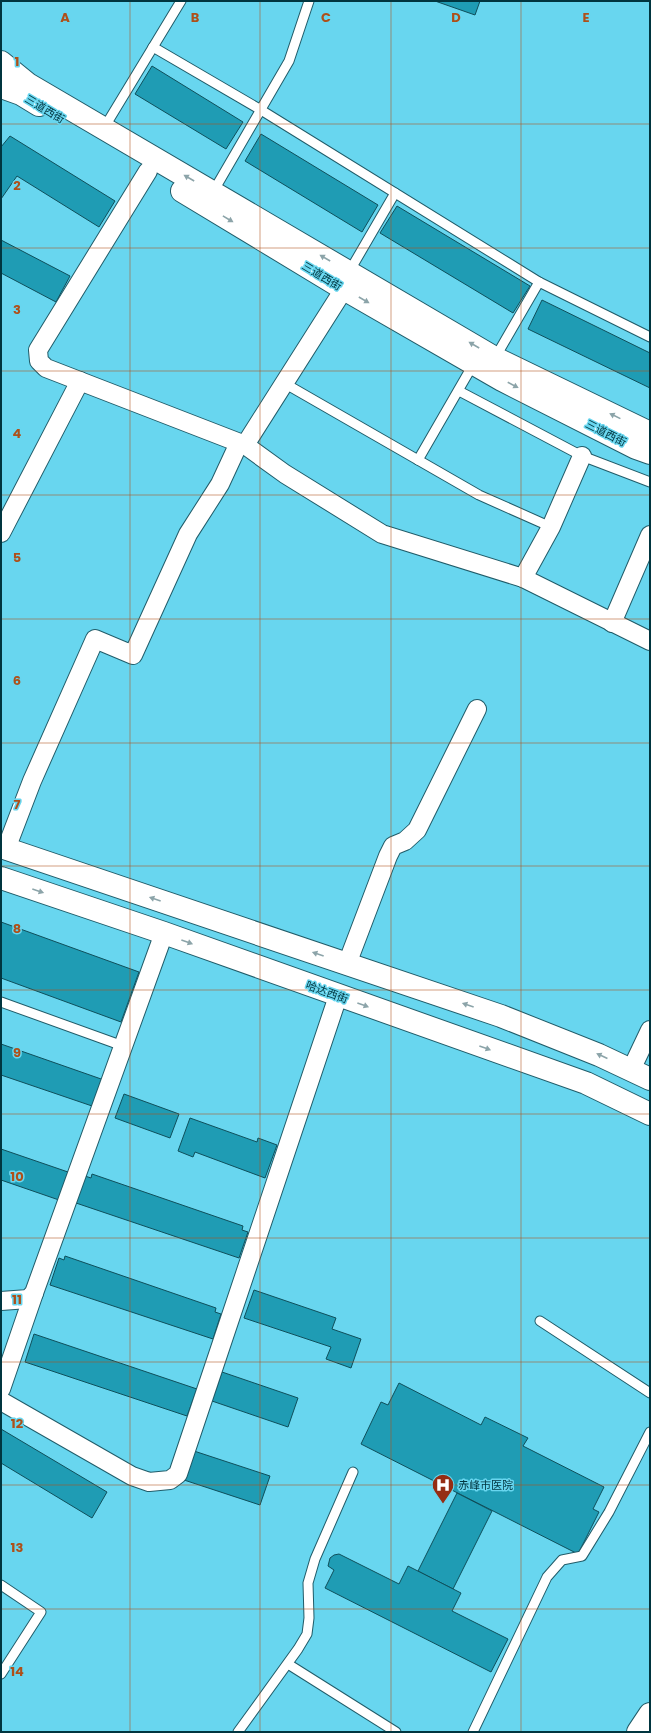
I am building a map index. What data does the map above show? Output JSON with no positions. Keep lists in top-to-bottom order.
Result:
{
  "streets": {
    "main road": ["三道西街", "哈达西街"]
  },
  "places": {
    "hospital": ["赤峰市医院"]
  },
  "grid": {
    "columns": [
      "A",
      "B",
      "C",
      "D",
      "E"
    ],
    "rows": [
      "1",
      "2",
      "3",
      "4",
      "5",
      "6",
      "7",
      "8",
      "9",
      "10",
      "11",
      "12",
      "13",
      "14"
    ]
  }
}
